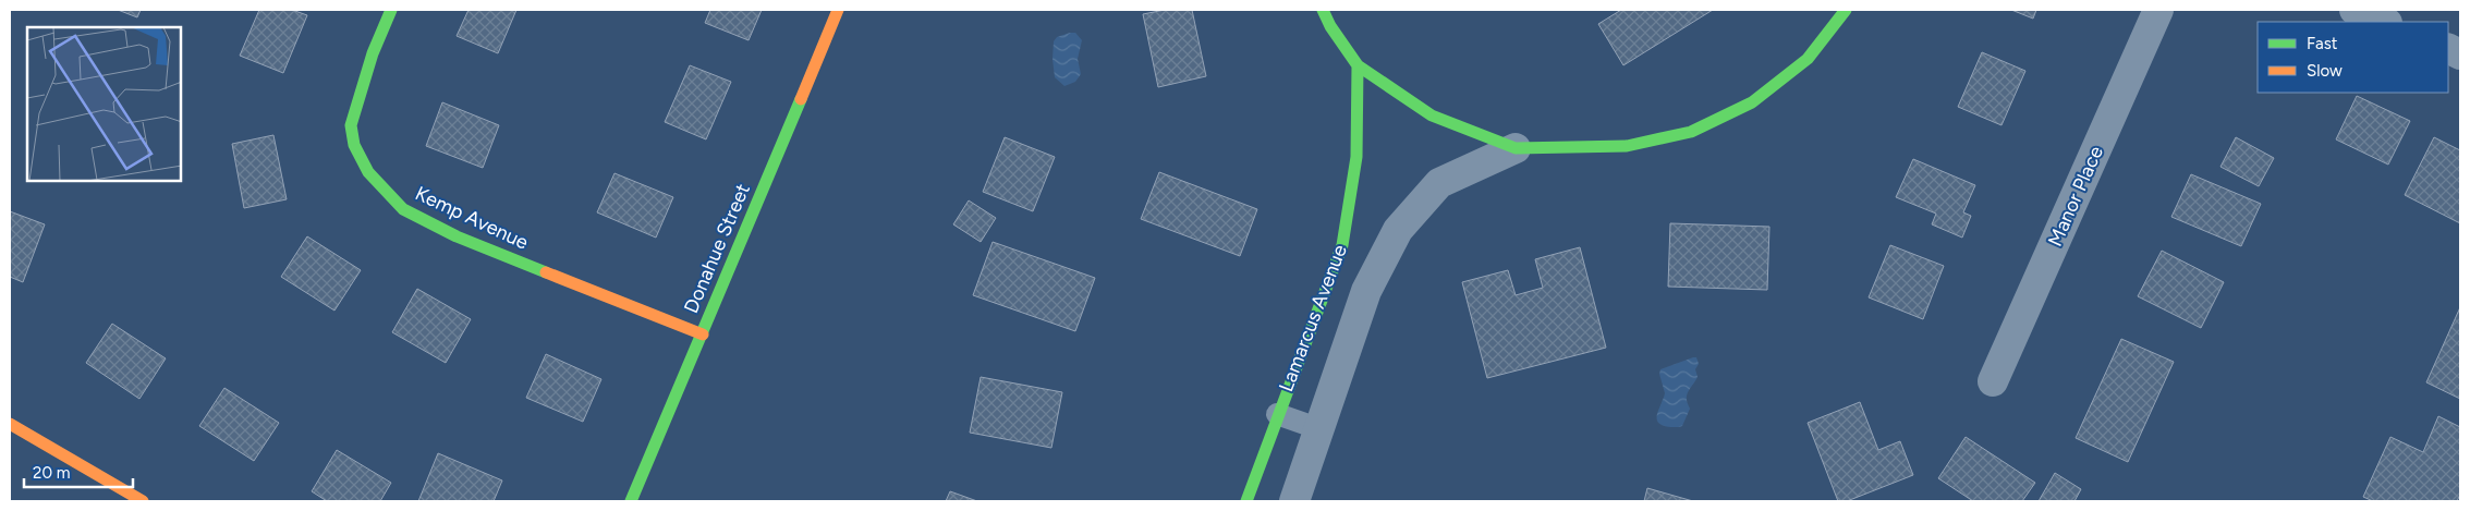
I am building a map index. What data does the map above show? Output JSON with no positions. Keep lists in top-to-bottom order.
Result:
{
  "streets": {
    "street": [
      "Manor Place",
      "Kemp Avenue",
      "Donahue Street",
      "Lamarcus Avenue"
    ]
  },
  "crossings": [
    ["Kemp Avenue", "Donahue Street"]
  ],
  "legend": ["Fast", "Slow"],
  "scale_bar": "20 m"
}
